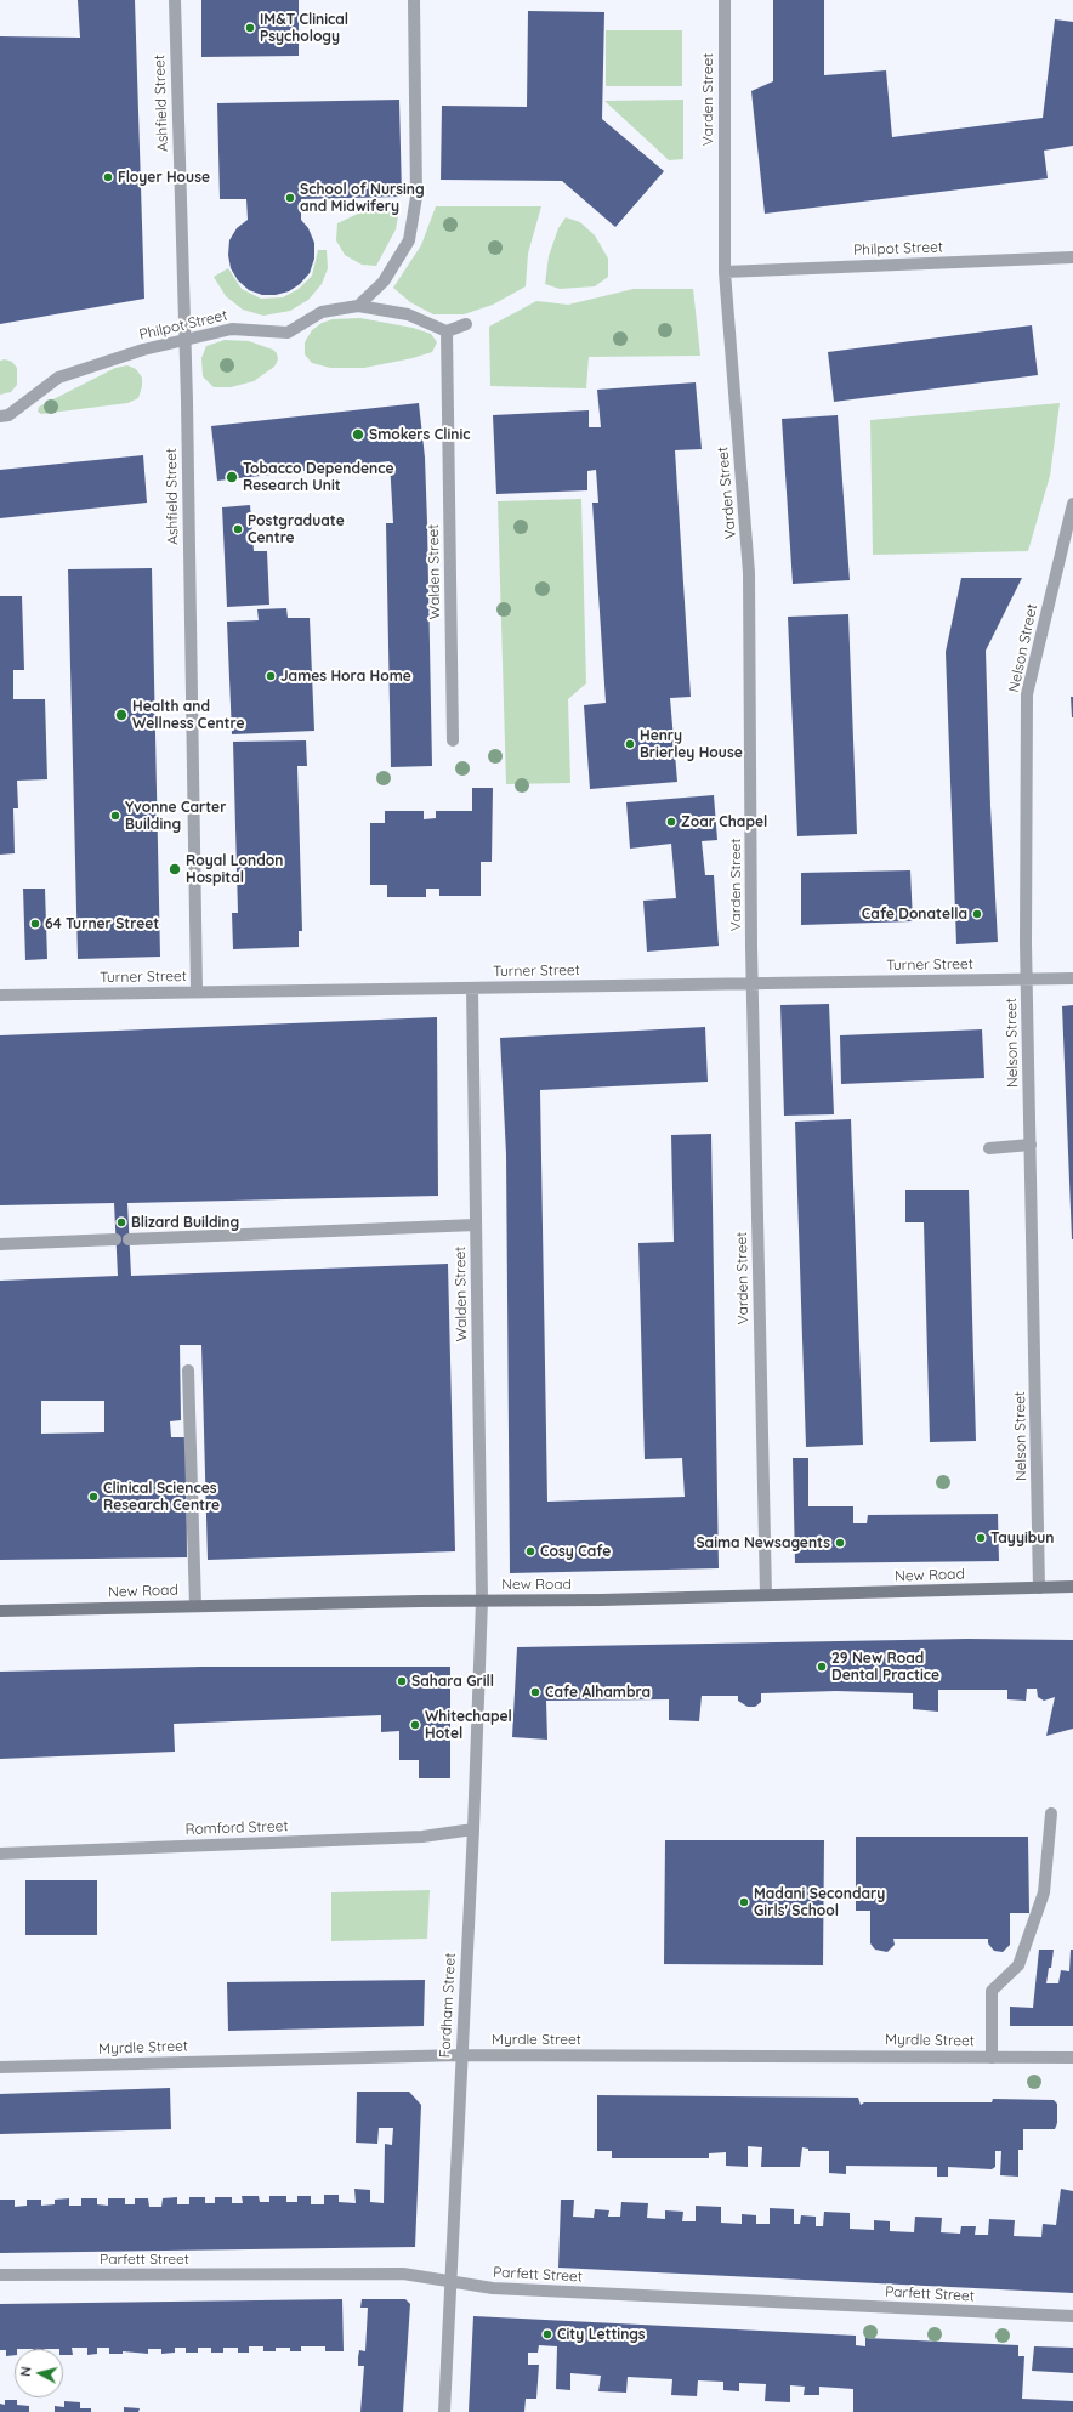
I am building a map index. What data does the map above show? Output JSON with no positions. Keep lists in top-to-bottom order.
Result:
{
  "streets": {
    "main road": ["New Road"],
    "street": [
      "Varden Street",
      "Ashfield Street",
      "Philpot Street",
      "Walden Street",
      "Nelson Street",
      "Turner Street",
      "Romford Street",
      "Fordham Street",
      "Myrdle Street",
      "Parfett Street"
    ]
  },
  "crossings": [
    ["Varden Street", "Philpot Street"],
    ["Varden Street", "Turner Street"],
    ["Varden Street", "New Road"],
    ["Ashfield Street", "Philpot Street"],
    ["Ashfield Street", "Turner Street"],
    ["Philpot Street", "Walden Street"],
    ["Walden Street", "Turner Street"],
    ["Walden Street", "New Road"],
    ["Walden Street", "Fordham Street"],
    ["Nelson Street", "Turner Street"],
    ["Nelson Street", "New Road"],
    ["New Road", "Fordham Street"],
    ["Romford Street", "Fordham Street"],
    ["Fordham Street", "Myrdle Street"],
    ["Fordham Street", "Parfett Street"]
  ],
  "places": [
    "IM&T Clinical Psychology",
    "Floyer House",
    "School of Nursing and Midwifery",
    "Smokers Clinic",
    "Tobacco Dependence Research Unit",
    "Postgraduate Centre",
    "James Hora Home",
    "Health and Wellness Centre",
    "Henry Brierley House",
    "Yvonne Carter Building",
    "Zoar Chapel",
    "Royal London Hospital",
    "Cafe Donatella",
    "64 Turner Street",
    "Blizard Building",
    "Clinical Sciences Research Centre",
    "Tayyibun",
    "Saima Newsagents",
    "Cosy Cafe",
    "29 New Road Dental Practice",
    "Sahara Grill",
    "Cafe Alhambra",
    "Whitechapel Hotel",
    "Madani Secondary Girls' School",
    "City Lettings"
  ],
  "north": "left"
}
